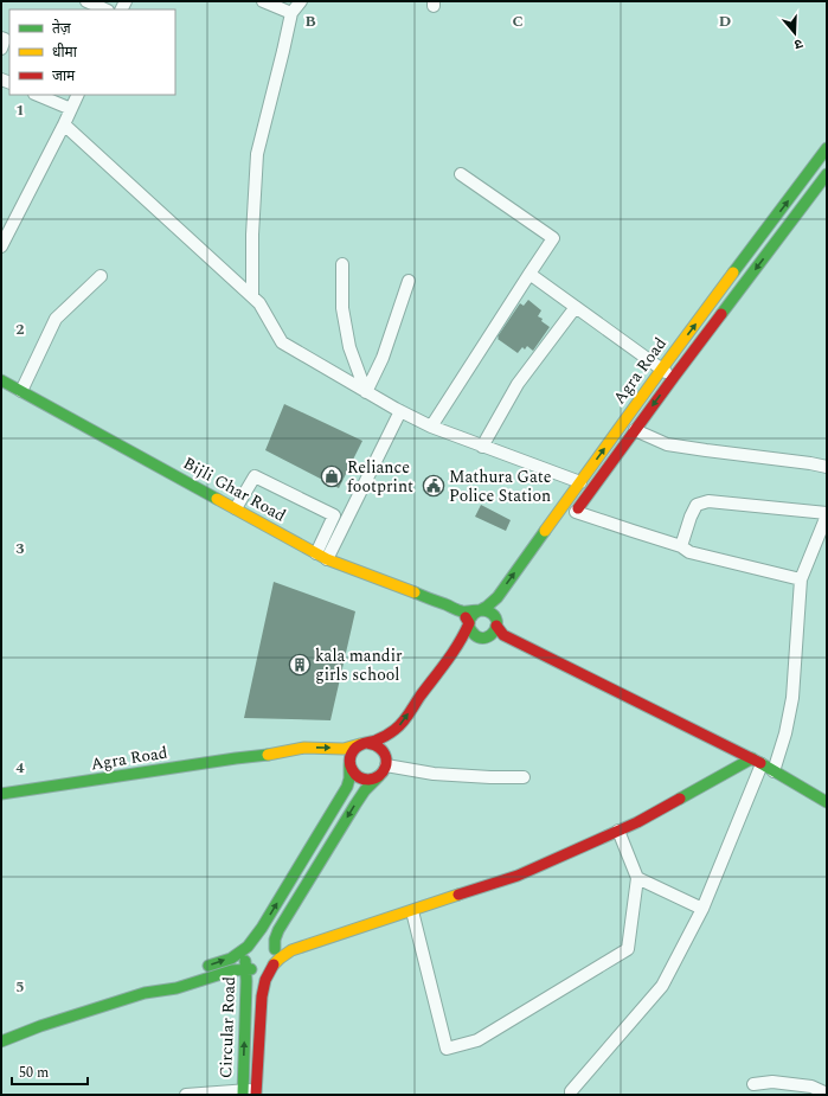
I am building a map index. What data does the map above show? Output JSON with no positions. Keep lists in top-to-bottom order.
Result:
{
  "streets": {
    "main road": ["Agra Road", "Bijli Ghar Road", "Circular Road"]
  },
  "crossings": [
    ["Agra Road", "Bijli Ghar Road"]
  ],
  "places": {
    "shop": ["Reliance footprint"],
    "public building": ["Mathura Gate Police Station"],
    "building": ["kala mandir girls school"]
  },
  "legend": ["तेज़", "धीमा", "जाम"],
  "scale_bar": "50 m",
  "north": "bottom",
  "grid": {
    "columns": ["B", "C", "D"],
    "rows": [
      "1",
      "2",
      "3",
      "4",
      "5"
    ]
  }
}
